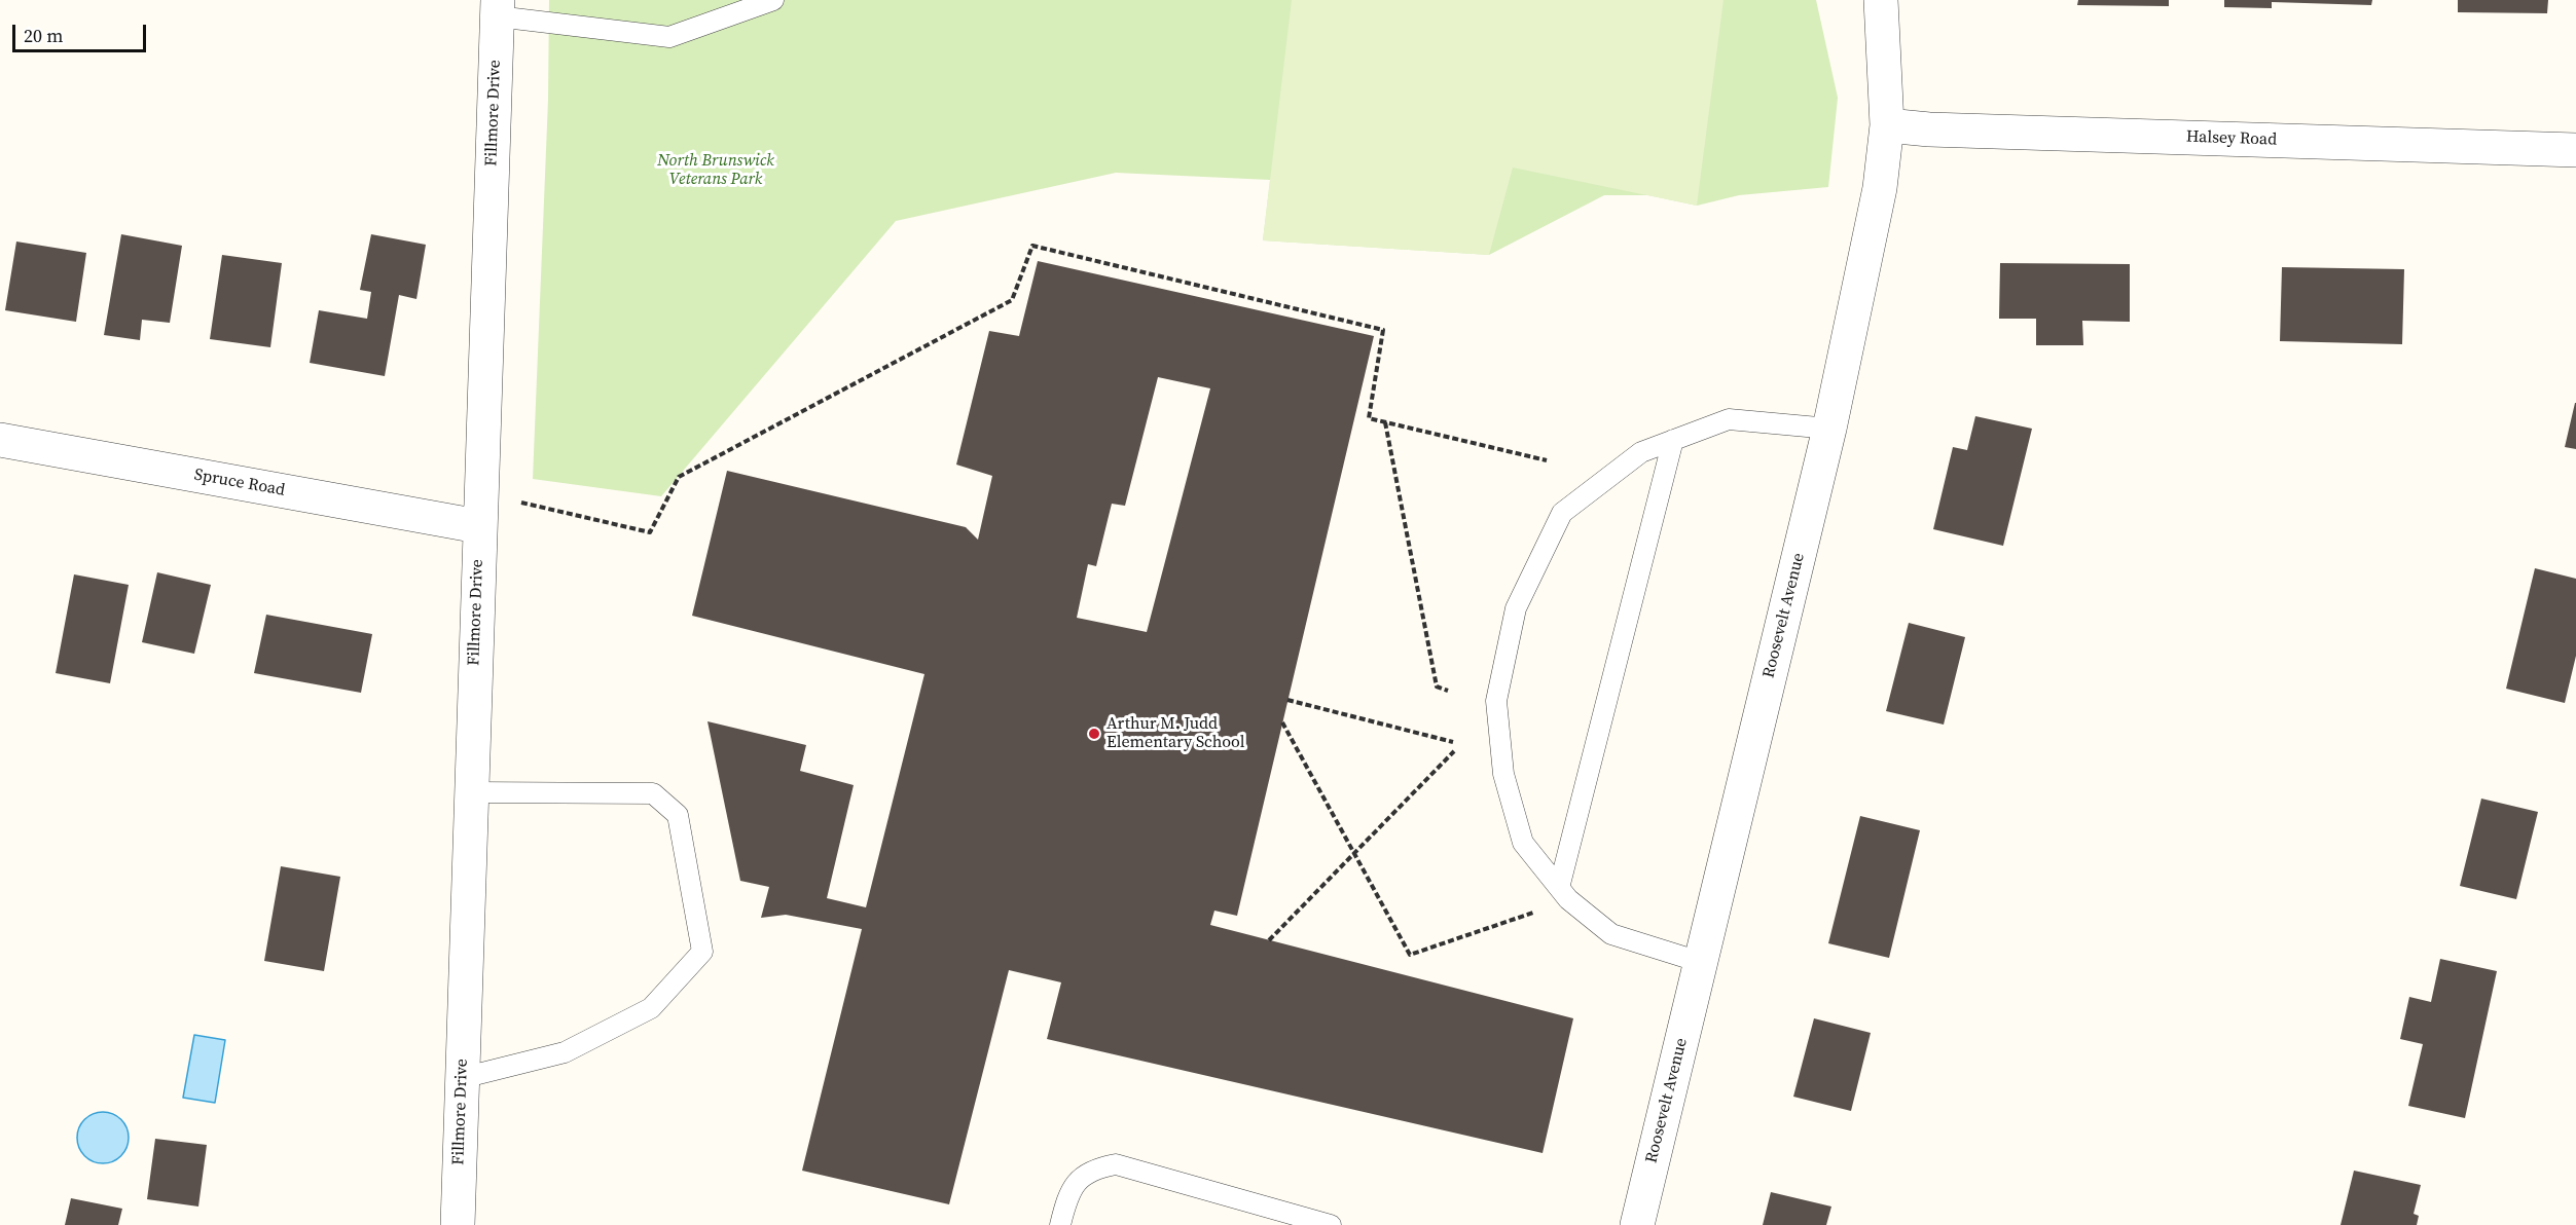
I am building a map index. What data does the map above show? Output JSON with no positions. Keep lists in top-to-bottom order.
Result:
{
  "streets": {
    "street": [
      "Fillmore Drive",
      "Halsey Road",
      "Spruce Road",
      "Roosevelt Avenue"
    ]
  },
  "crossings": [
    ["Fillmore Drive", "Spruce Road"],
    ["Halsey Road", "Roosevelt Avenue"]
  ],
  "parks": ["North Brunswick Veterans Park"],
  "places": ["Arthur M. Judd Elementary School"],
  "scale_bar": "20 m"
}
